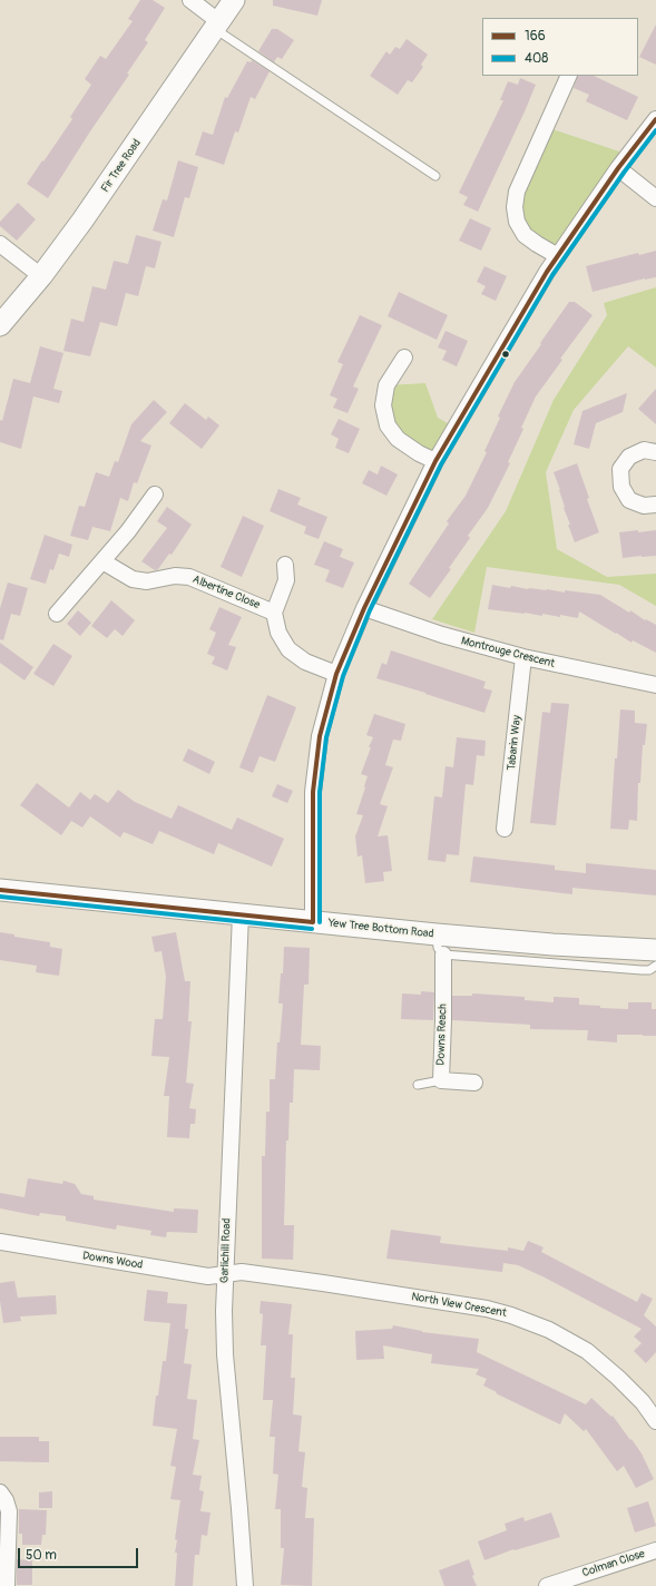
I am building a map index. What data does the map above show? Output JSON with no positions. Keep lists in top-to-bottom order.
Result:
{
  "streets": {
    "main road": ["Fir Tree Road", "Yew Tree Bottom Road"],
    "street": [
      "Albertine Close",
      "Montrouge Crescent",
      "Tabarin Way",
      "Downs Reach",
      "Garlichill Road",
      "Downs Wood",
      "North View Crescent",
      "Colman Close"
    ]
  },
  "crossings": [
    ["Montrouge Crescent", "Tabarin Way"],
    ["Yew Tree Bottom Road", "Garlichill Road"],
    ["Garlichill Road", "Downs Wood"],
    ["Garlichill Road", "North View Crescent"],
    ["Downs Wood", "North View Crescent"]
  ],
  "lines": ["transit line 166", "transit line 408"],
  "legend": ["166", "408"],
  "scale_bar": "50 m"
}
